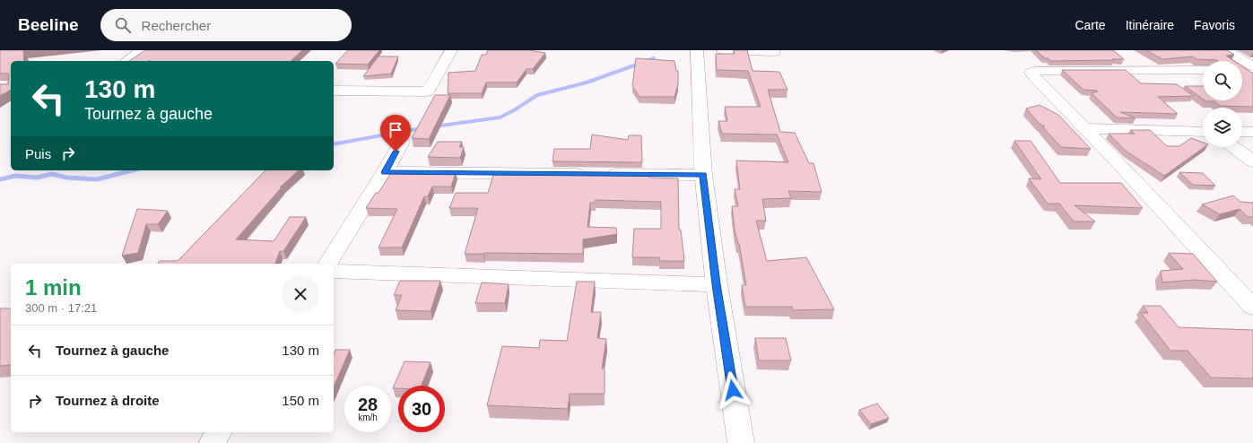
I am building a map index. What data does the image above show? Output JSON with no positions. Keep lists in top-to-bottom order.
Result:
{
  "page": {
    "header": "Beeline",
    "search": "Rechercher",
    "nav": ["Carte", "Itinéraire", "Favoris"],
    "turn": ["130 m", "Tournez à gauche"],
    "then": "Puis",
    "heading": ["1 min", "300 m · 17:21"],
    "list": [
      {
        "name": "Tournez à gauche",
        "value": "130 m"
      },
      {
        "name": "Tournez à droite",
        "value": "150 m"
      }
    ],
    "speed": "28 km/h",
    "limit": "30"
  }
}
